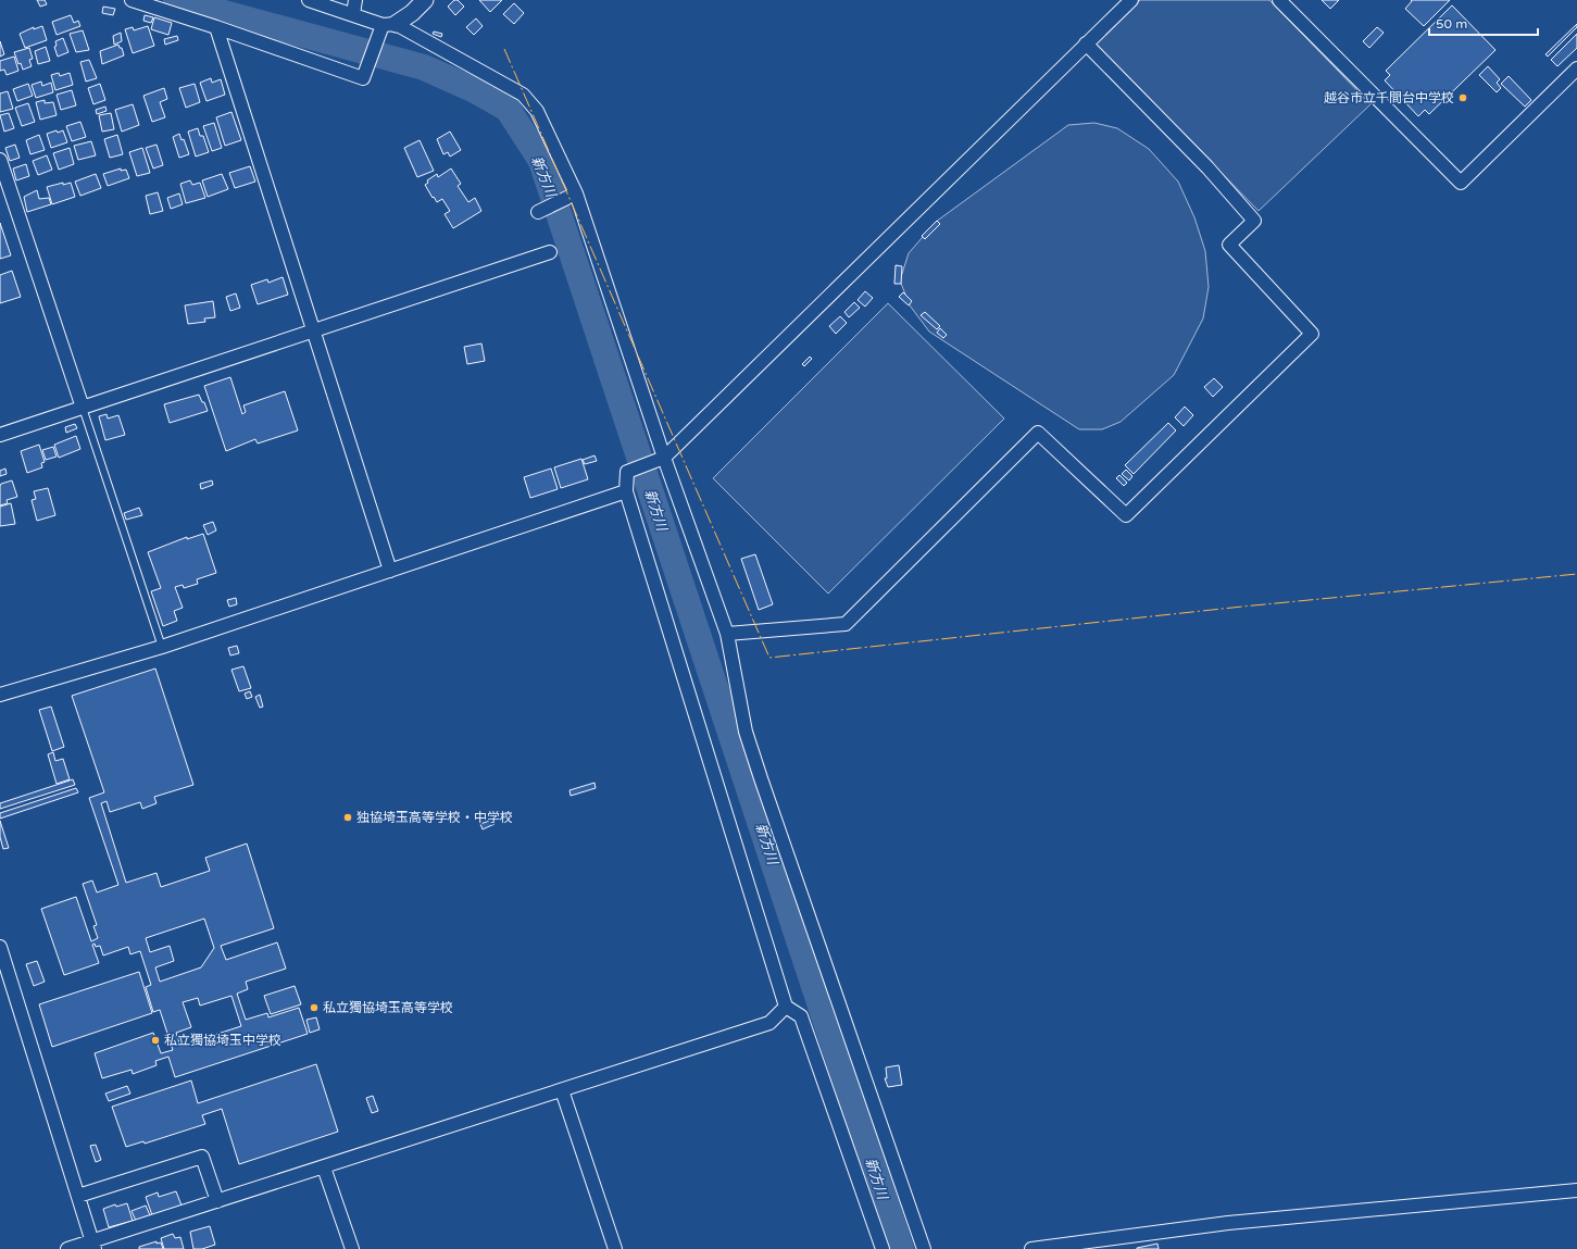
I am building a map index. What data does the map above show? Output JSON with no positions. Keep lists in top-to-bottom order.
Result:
{
  "water": ["新方川"],
  "places": [
    "越谷市立千間台中学校",
    "独協埼玉高等学校・中学校",
    "私立獨協埼玉高等学校",
    "私立獨協埼玉中学校"
  ],
  "scale_bar": "50 m"
}
